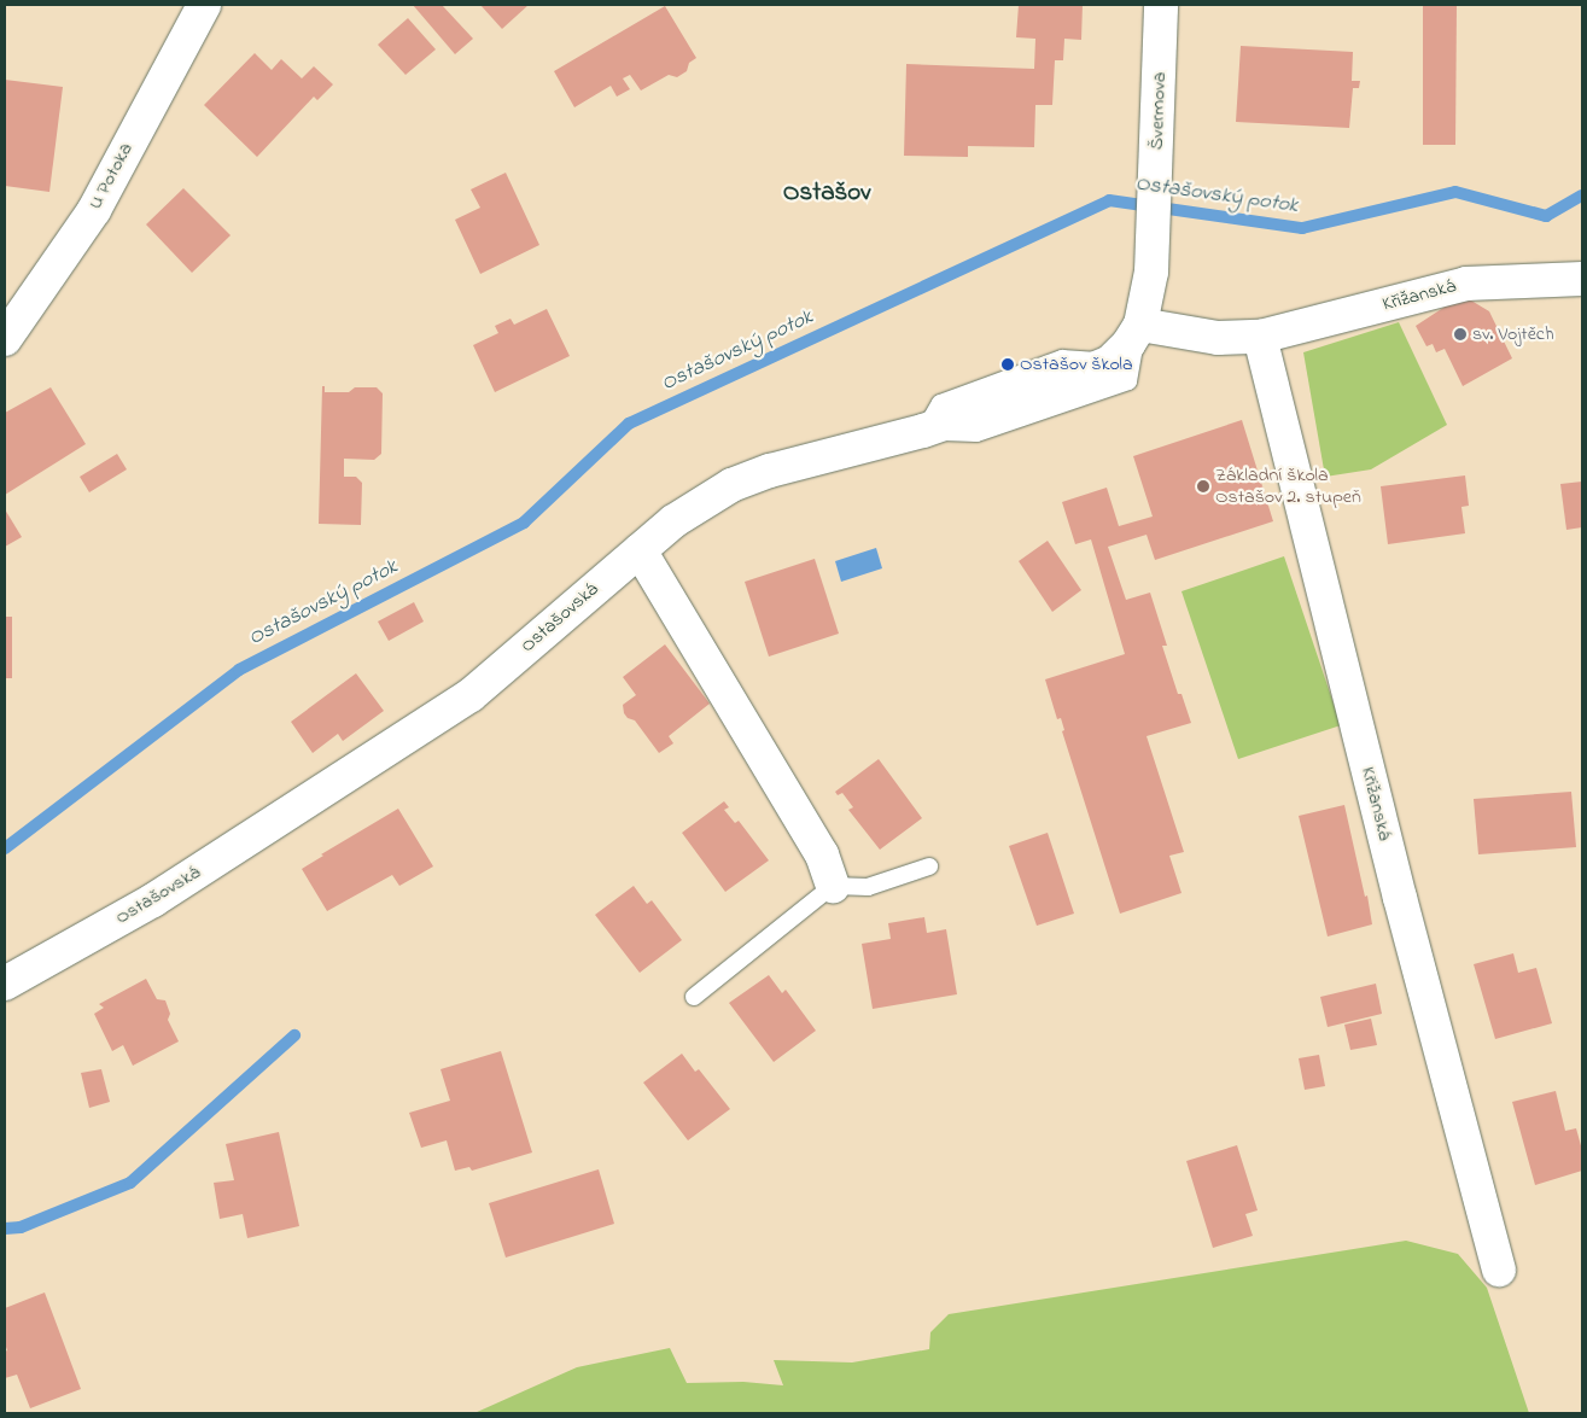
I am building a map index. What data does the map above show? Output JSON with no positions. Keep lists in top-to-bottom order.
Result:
{
  "streets": {
    "street": [
      "Švermova",
      "U Potoka",
      "Křižanská",
      "Ostašovská"
    ]
  },
  "crossings": [
    ["Švermova", "Křižanská"],
    ["Švermova", "Ostašovská"],
    ["Křižanská", "Ostašovská"]
  ],
  "districts": ["Ostašov"],
  "water": ["Ostašovský potok"],
  "places": ["sv. Vojtěch", "Ostašov škola", "Základní škola Ostašov 2. stupeň"]
}
